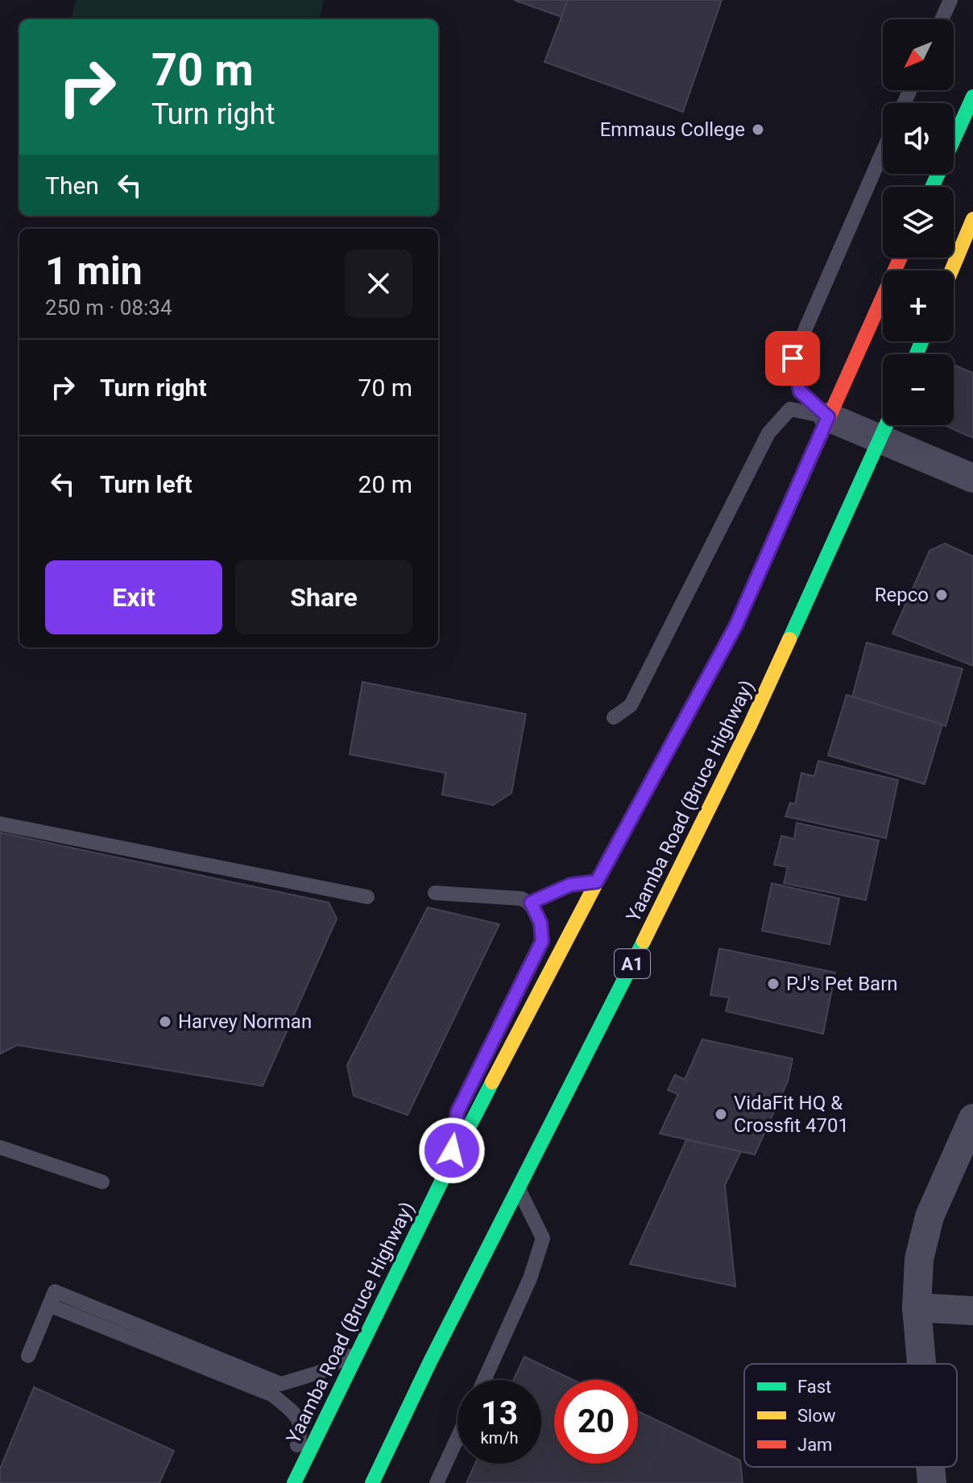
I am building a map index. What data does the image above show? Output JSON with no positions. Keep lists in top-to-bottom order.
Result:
{
  "streets": {
    "highway": ["Yaamba Road (Bruce Highway)", "A1"]
  },
  "places": [
    "Emmaus College",
    "Repco",
    "PJ's Pet Barn",
    "Harvey Norman",
    "VidaFit HQ & Crossfit 4701"
  ],
  "legend": ["Fast", "Slow", "Jam"],
  "north": "bottom left",
  "page": {
    "map_buttons": ["+", "−"],
    "turn": ["70 m", "Turn right"],
    "then": "Then",
    "heading": ["1 min", "250 m · 08:34"],
    "list": [
      {
        "name": "Turn right",
        "value": "70 m"
      },
      {
        "name": "Turn left",
        "value": "20 m"
      }
    ],
    "buttons": ["Exit", "Share"],
    "speed": "13 km/h",
    "limit": "20"
  }
}
